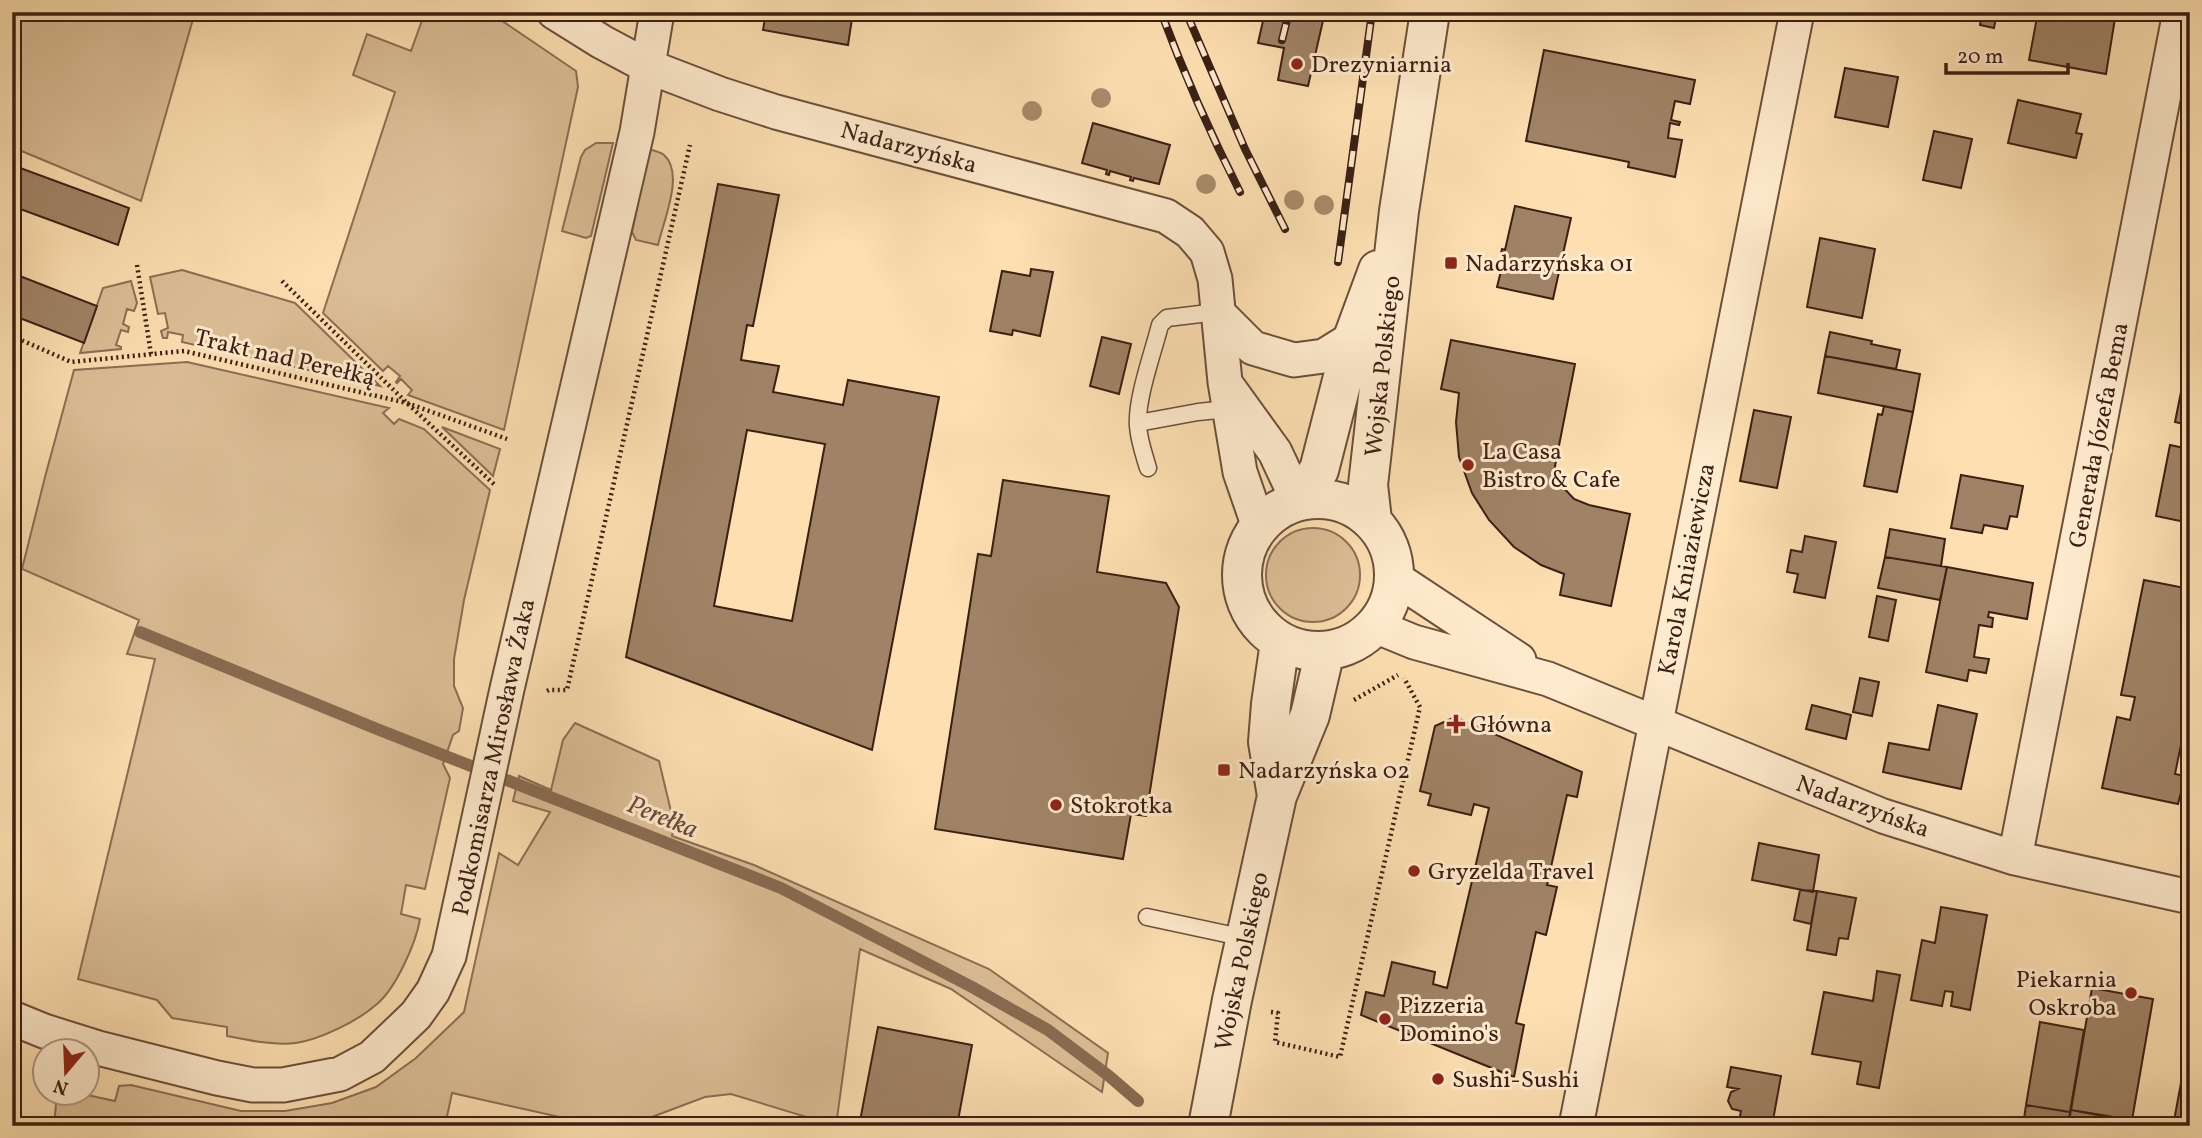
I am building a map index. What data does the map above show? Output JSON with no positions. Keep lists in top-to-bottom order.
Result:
{
  "streets": {
    "street": [
      "Nadarzyńska",
      "Wojska Polskiego",
      "Generała Józefa Bema",
      "Karola Kniaziewicza",
      "Podkomisarza Mirosława Żaka"
    ],
    "path": ["Trakt nad Perełką"]
  },
  "crossings": [
    ["Nadarzyńska", "Wojska Polskiego"],
    ["Nadarzyńska", "Generała Józefa Bema"],
    ["Nadarzyńska", "Karola Kniaziewicza"],
    ["Nadarzyńska", "Podkomisarza Mirosława Żaka"]
  ],
  "water": ["Perełka"],
  "places": {
    "other": [
      "Drezyniarnia",
      "La Casa Bistro & Cafe",
      "Stokrotka",
      "Gryzelda Travel",
      "Piekarnia Oskroba",
      "Pizzeria Domino's",
      "Sushi-Sushi"
    ],
    "transit": ["Nadarzyńska 01", "Nadarzyńska 02"],
    "health": ["Główna"]
  },
  "scale_bar": "20 m",
  "north": "bottom"
}
